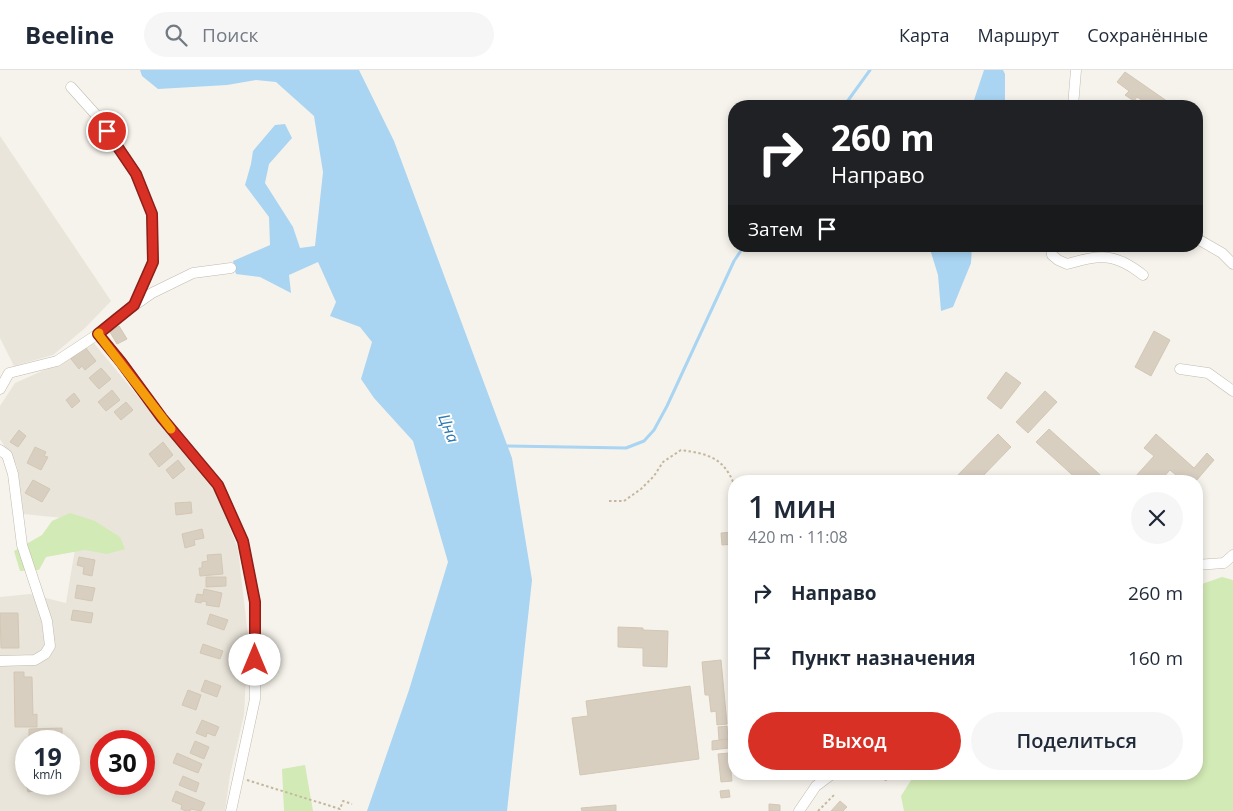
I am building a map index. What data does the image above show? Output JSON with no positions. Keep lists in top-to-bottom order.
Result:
{
  "water": ["Цна"],
  "page": {
    "header": "Beeline",
    "search": "Поиск",
    "nav": ["Карта", "Маршрут", "Сохранённые"],
    "turn": ["260 m", "Направо"],
    "then": "Затем",
    "heading": ["1 мин", "420 m · 11:08"],
    "list": [
      {
        "name": "Направо",
        "value": "260 m"
      },
      {
        "name": "Пункт назначения",
        "value": "160 m"
      }
    ],
    "buttons": ["Выход", "Поделиться"],
    "speed": "19 km/h",
    "limit": "30"
  }
}
